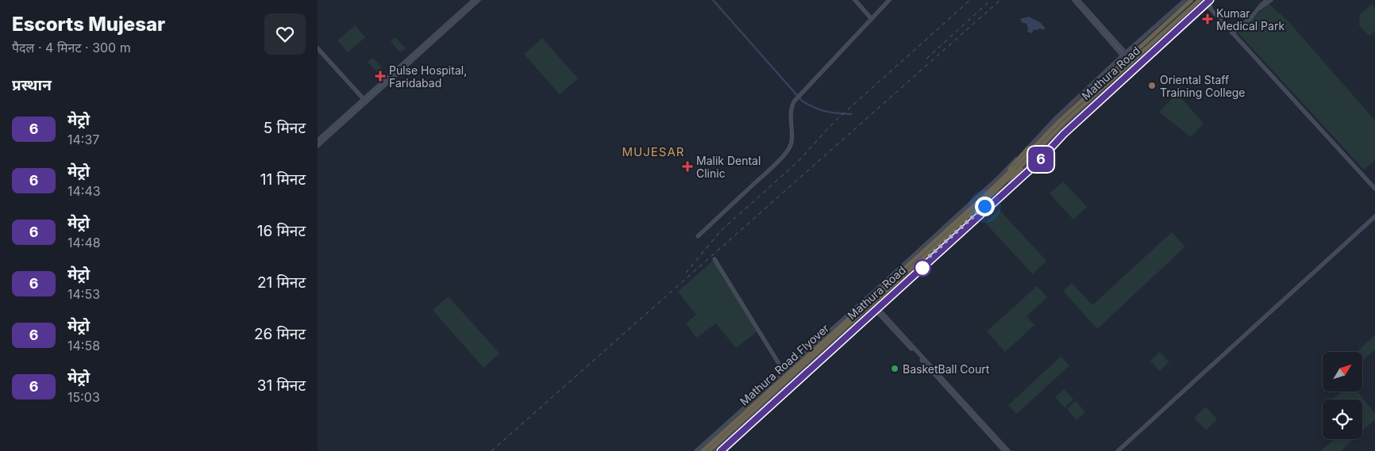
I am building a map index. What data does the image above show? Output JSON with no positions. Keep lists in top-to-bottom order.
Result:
{
  "streets": {
    "highway": ["Mathura Road Flyover"],
    "street": ["Mathura Road"]
  },
  "districts": ["MUJESAR"],
  "places": {
    "health": ["Kumar Medical Park", "Pulse Hospital, Faridabad", "Malik Dental Clinic"],
    "other": ["Oriental Staff Training College", "BasketBall Court"]
  },
  "lines": ["metro line 6"],
  "north": "top right",
  "page": {
    "heading": [
      ["Escorts Mujesar", "पैदल · 4 मिनट · 300 m"],
      "प्रस्थान"
    ],
    "on_map": "6",
    "list": [
      {
        "mark": "6",
        "name": "मेट्रो",
        "note": "14:37",
        "value": "5 मिनट"
      },
      {
        "mark": "6",
        "name": "मेट्रो",
        "note": "14:43",
        "value": "11 मिनट"
      },
      {
        "mark": "6",
        "name": "मेट्रो",
        "note": "14:48",
        "value": "16 मिनट"
      },
      {
        "mark": "6",
        "name": "मेट्रो",
        "note": "14:53",
        "value": "21 मिनट"
      },
      {
        "mark": "6",
        "name": "मेट्रो",
        "note": "14:58",
        "value": "26 मिनट"
      },
      {
        "mark": "6",
        "name": "मेट्रो",
        "note": "15:03",
        "value": "31 मिनट"
      }
    ]
  }
}
